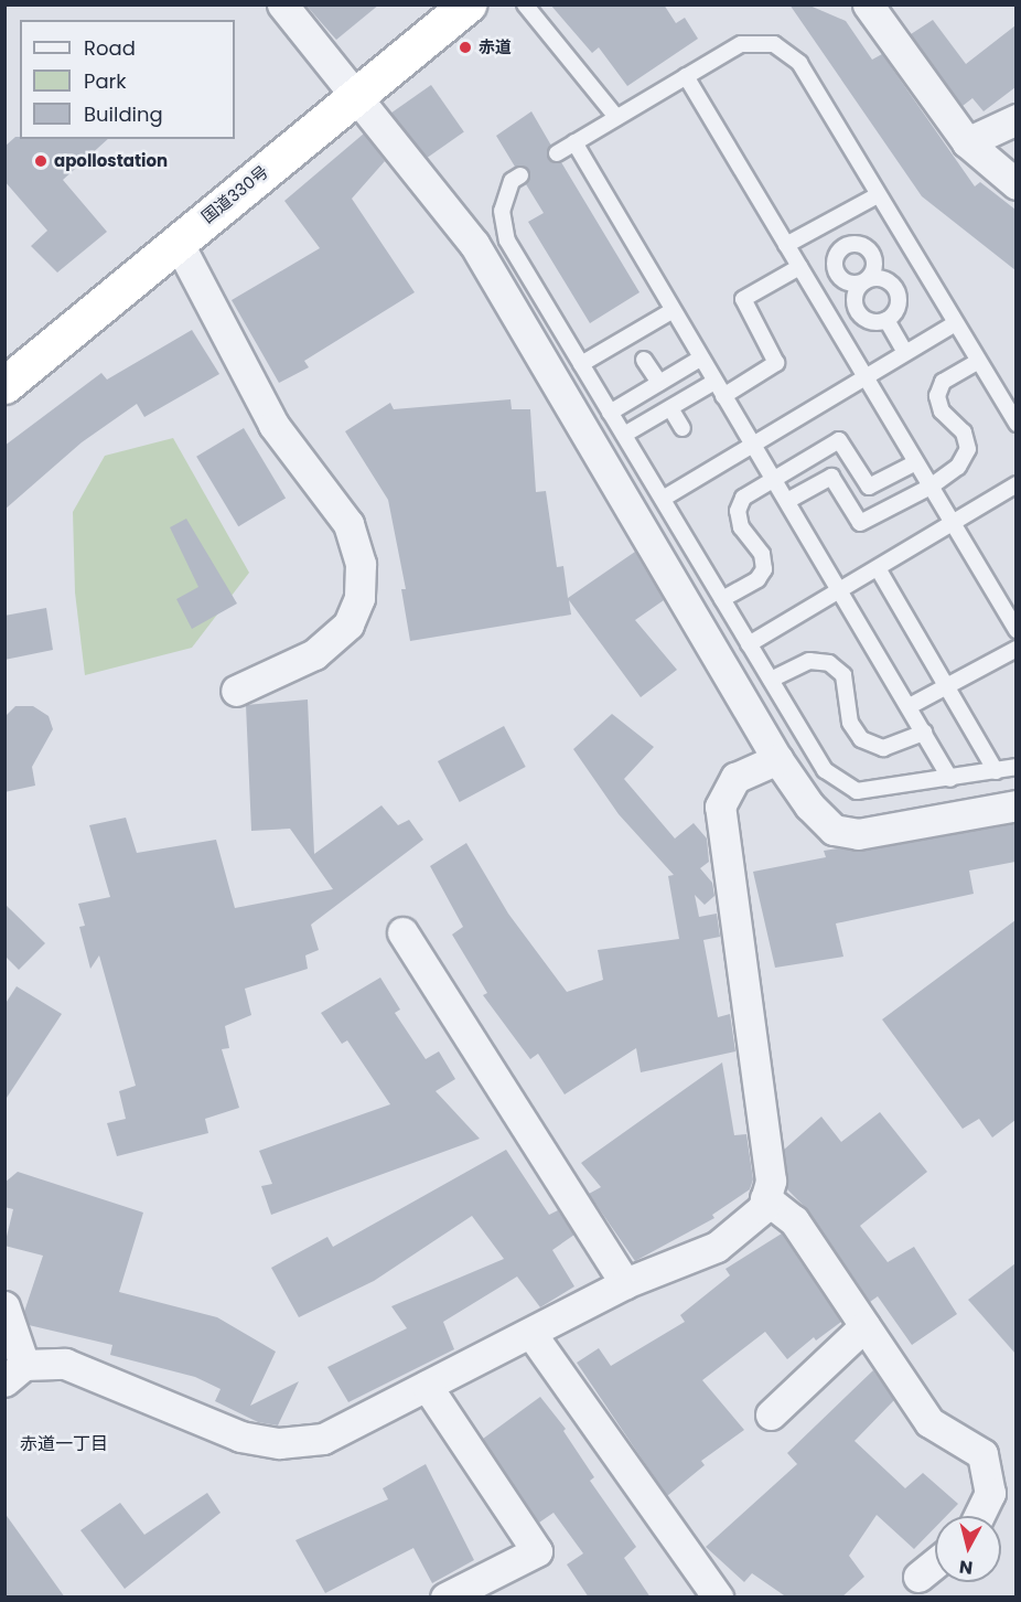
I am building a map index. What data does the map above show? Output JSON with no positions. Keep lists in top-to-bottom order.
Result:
{
  "streets": {
    "highway": ["国道330号"]
  },
  "districts": ["赤道一丁目"],
  "places": ["赤道", "apollostation"],
  "legend": ["Road", "Park", "Building"],
  "north": "bottom"
}
